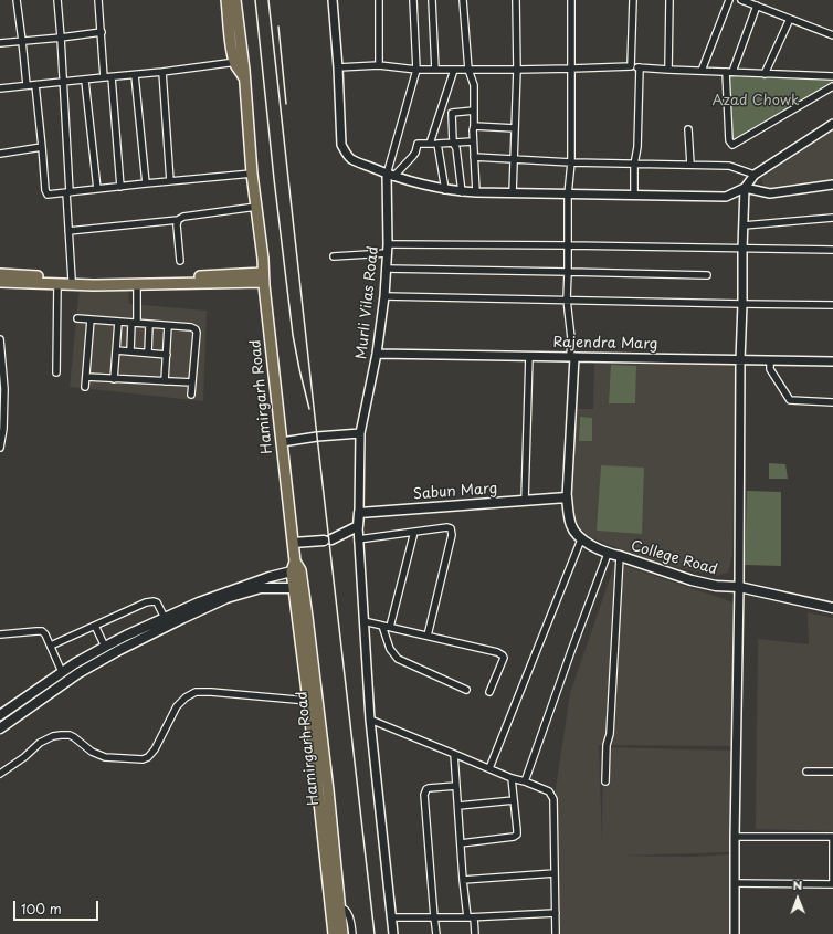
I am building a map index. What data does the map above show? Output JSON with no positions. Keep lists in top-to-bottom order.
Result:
{
  "streets": {
    "main road": ["Hamirgarh Road", "Sabun Marg", "College Road"],
    "street": ["Murli Vilas Road", "Rajendra Marg"]
  },
  "crossings": [
    ["Murli Vilas Road", "Rajendra Marg"],
    ["Murli Vilas Road", "Sabun Marg"]
  ],
  "parks": ["Azad Chowk"],
  "scale_bar": "100 m",
  "north": "top"
}
